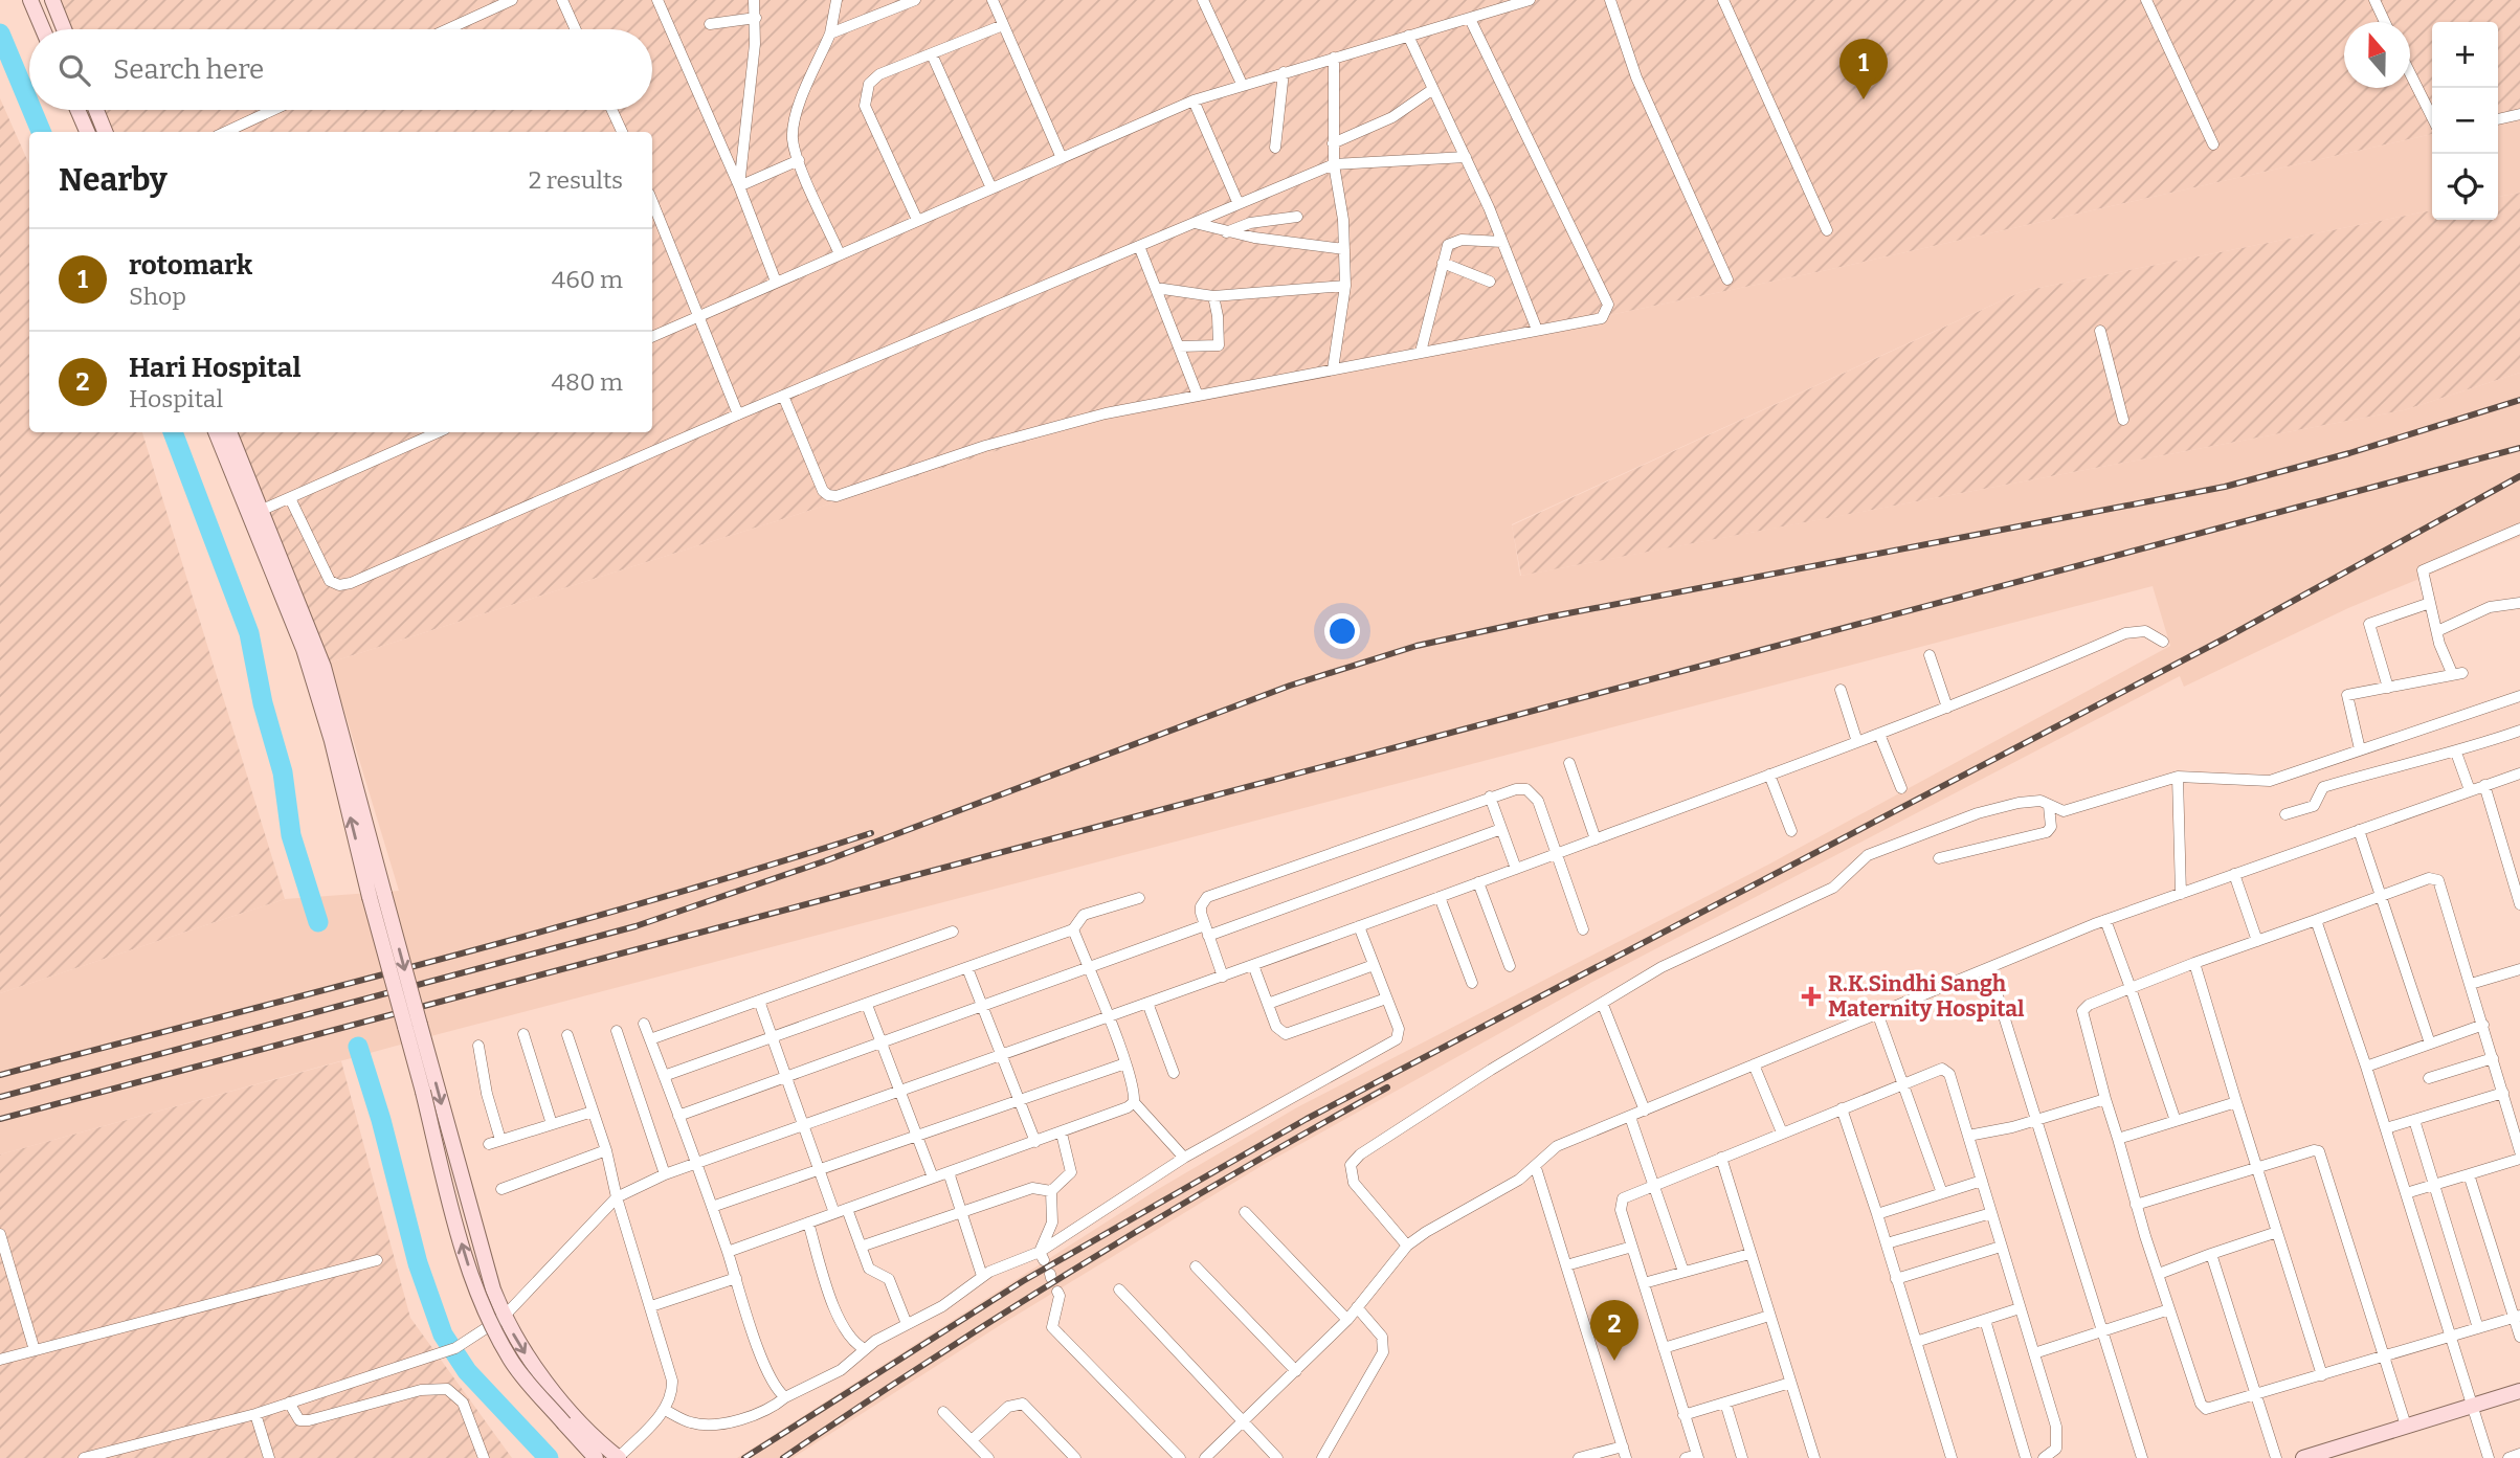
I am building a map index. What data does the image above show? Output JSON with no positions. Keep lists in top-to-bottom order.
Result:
{
  "places": {
    "health": ["R.K.Sindhi Sangh Maternity Hospital"]
  },
  "north": "top",
  "page": {
    "map_buttons": ["+", "−"],
    "search": "Search here",
    "pins": ["1", "2"],
    "heading": ["Nearby", "2 results"],
    "list": [
      {
        "mark": "1",
        "name": "rotomark",
        "note": "Shop",
        "value": "460 m"
      },
      {
        "mark": "2",
        "name": "Hari Hospital",
        "note": "Hospital",
        "value": "480 m"
      }
    ]
  }
}
